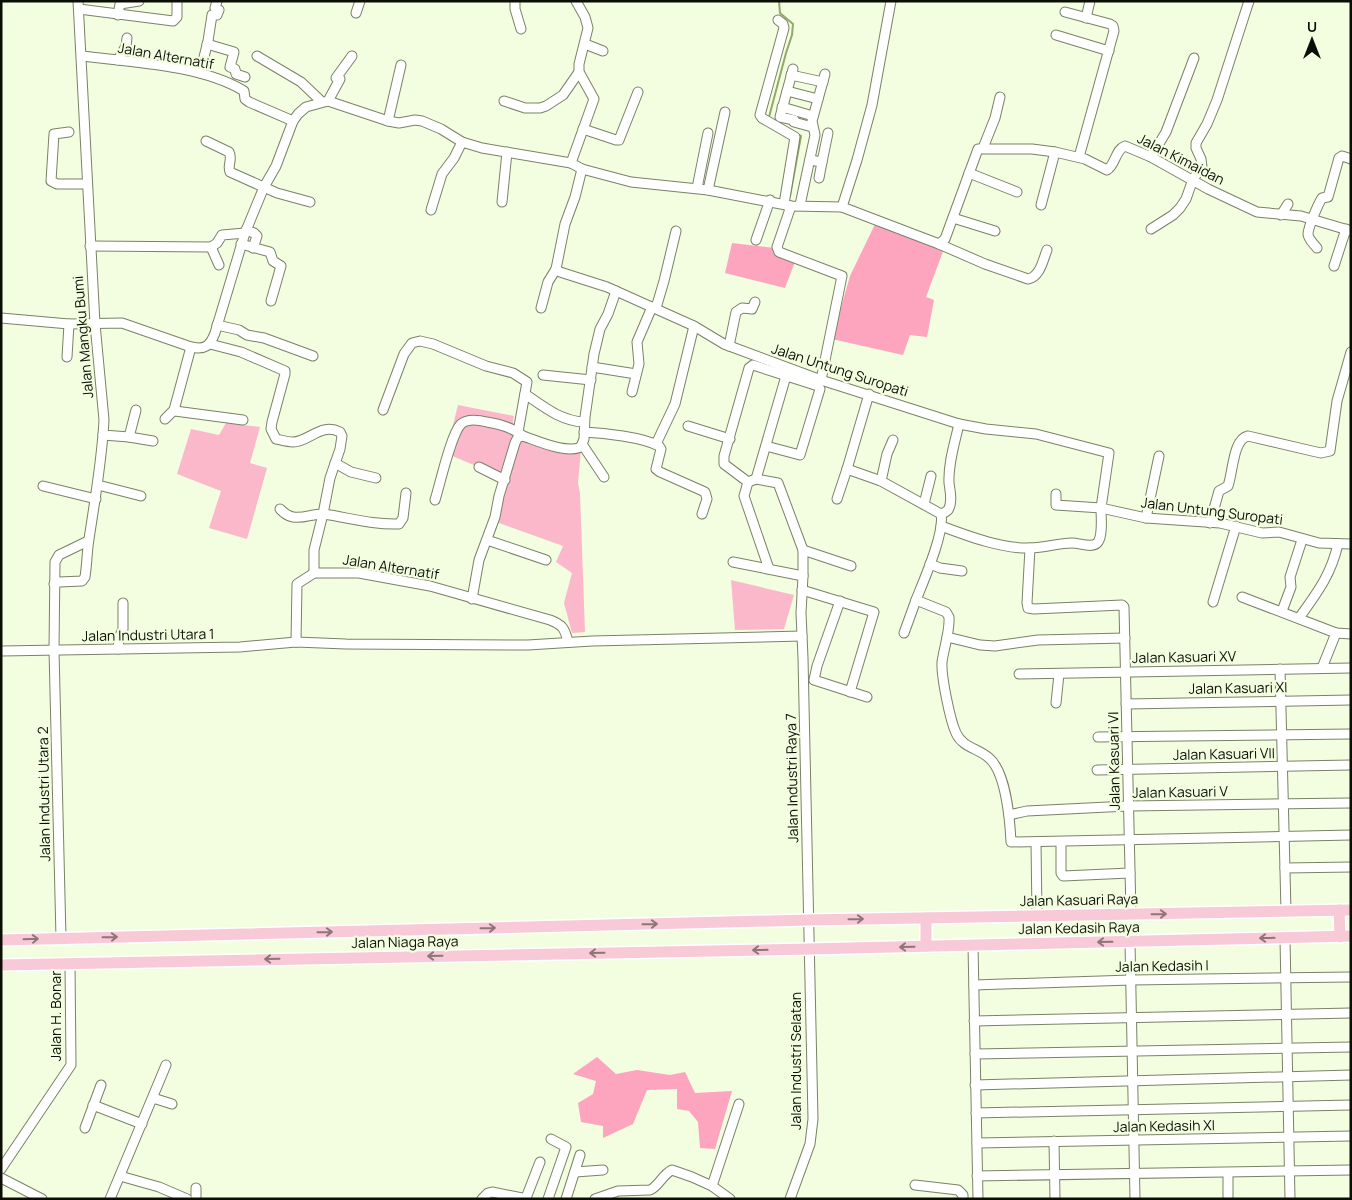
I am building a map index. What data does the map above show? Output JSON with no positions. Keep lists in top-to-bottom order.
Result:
{
  "streets": {
    "main road": ["Jalan Kasuari Raya", "Jalan Kedasih Raya", "Jalan Niaga Raya"],
    "street": [
      "Jalan Alternatif",
      "Jalan Kimaidan",
      "Jalan Mangku Bumi",
      "Jalan Untung Suropati",
      "Jalan Industri Utara 1",
      "Jalan Kasuari XV",
      "Jalan Kasuari XI",
      "Jalan Kasuari VII",
      "Jalan Kasuari VI",
      "Jalan Industri Raya 7",
      "Jalan Kasuari V",
      "Jalan Industri Utara 2",
      "Jalan Kedasih I",
      "Jalan H. Bonar",
      "Jalan Industri Selatan",
      "Jalan Kedasih XI"
    ]
  },
  "crossings": [
    ["Jalan Alternatif", "Jalan Mangku Bumi"],
    ["Jalan Industri Utara 1", "Jalan Industri Utara 2"],
    ["Jalan Kasuari XV", "Jalan Kasuari VI"],
    ["Jalan Kasuari XI", "Jalan Kasuari VI"],
    ["Jalan Kasuari VII", "Jalan Kasuari VI"],
    ["Jalan Kasuari VI", "Jalan Kasuari V"],
    ["Jalan Kasuari VI", "Jalan Kasuari Raya"],
    ["Jalan Industri Raya 7", "Jalan Kasuari Raya"],
    ["Jalan Industri Raya 7", "Jalan Kedasih Raya"],
    ["Jalan Industri Raya 7", "Jalan Niaga Raya"],
    ["Jalan Industri Raya 7", "Jalan Industri Selatan"],
    ["Jalan Industri Utara 2", "Jalan Niaga Raya"],
    ["Jalan Kasuari Raya", "Jalan Niaga Raya"],
    ["Jalan Kedasih Raya", "Jalan Niaga Raya"],
    ["Jalan Kedasih Raya", "Jalan Industri Selatan"],
    ["Jalan Niaga Raya", "Jalan H. Bonar"],
    ["Jalan Niaga Raya", "Jalan Industri Selatan"]
  ],
  "one_way": ["Jalan Kasuari Raya", "Jalan Kedasih Raya"],
  "north": "top"
}
